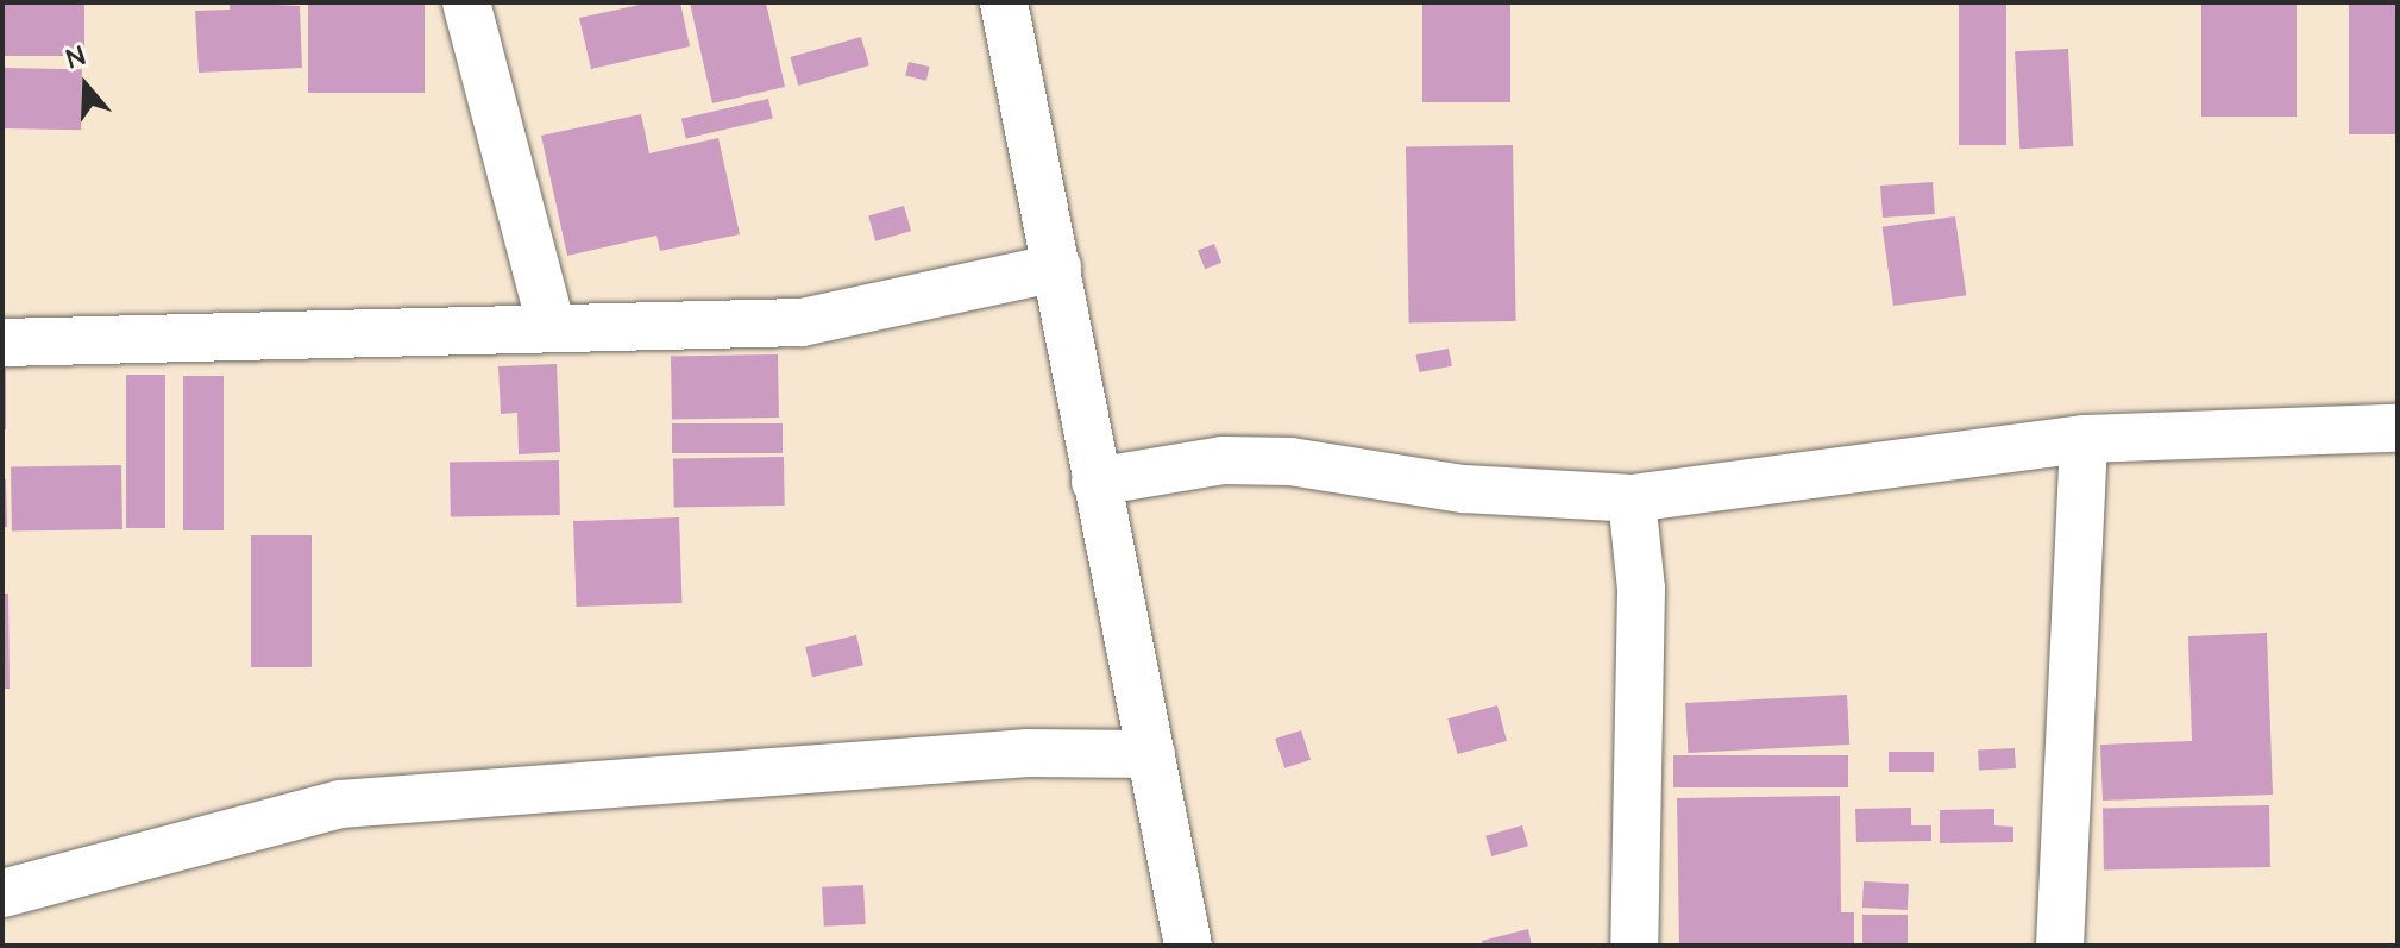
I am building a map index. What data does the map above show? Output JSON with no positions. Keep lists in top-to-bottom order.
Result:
{
  "north": "top"
}
